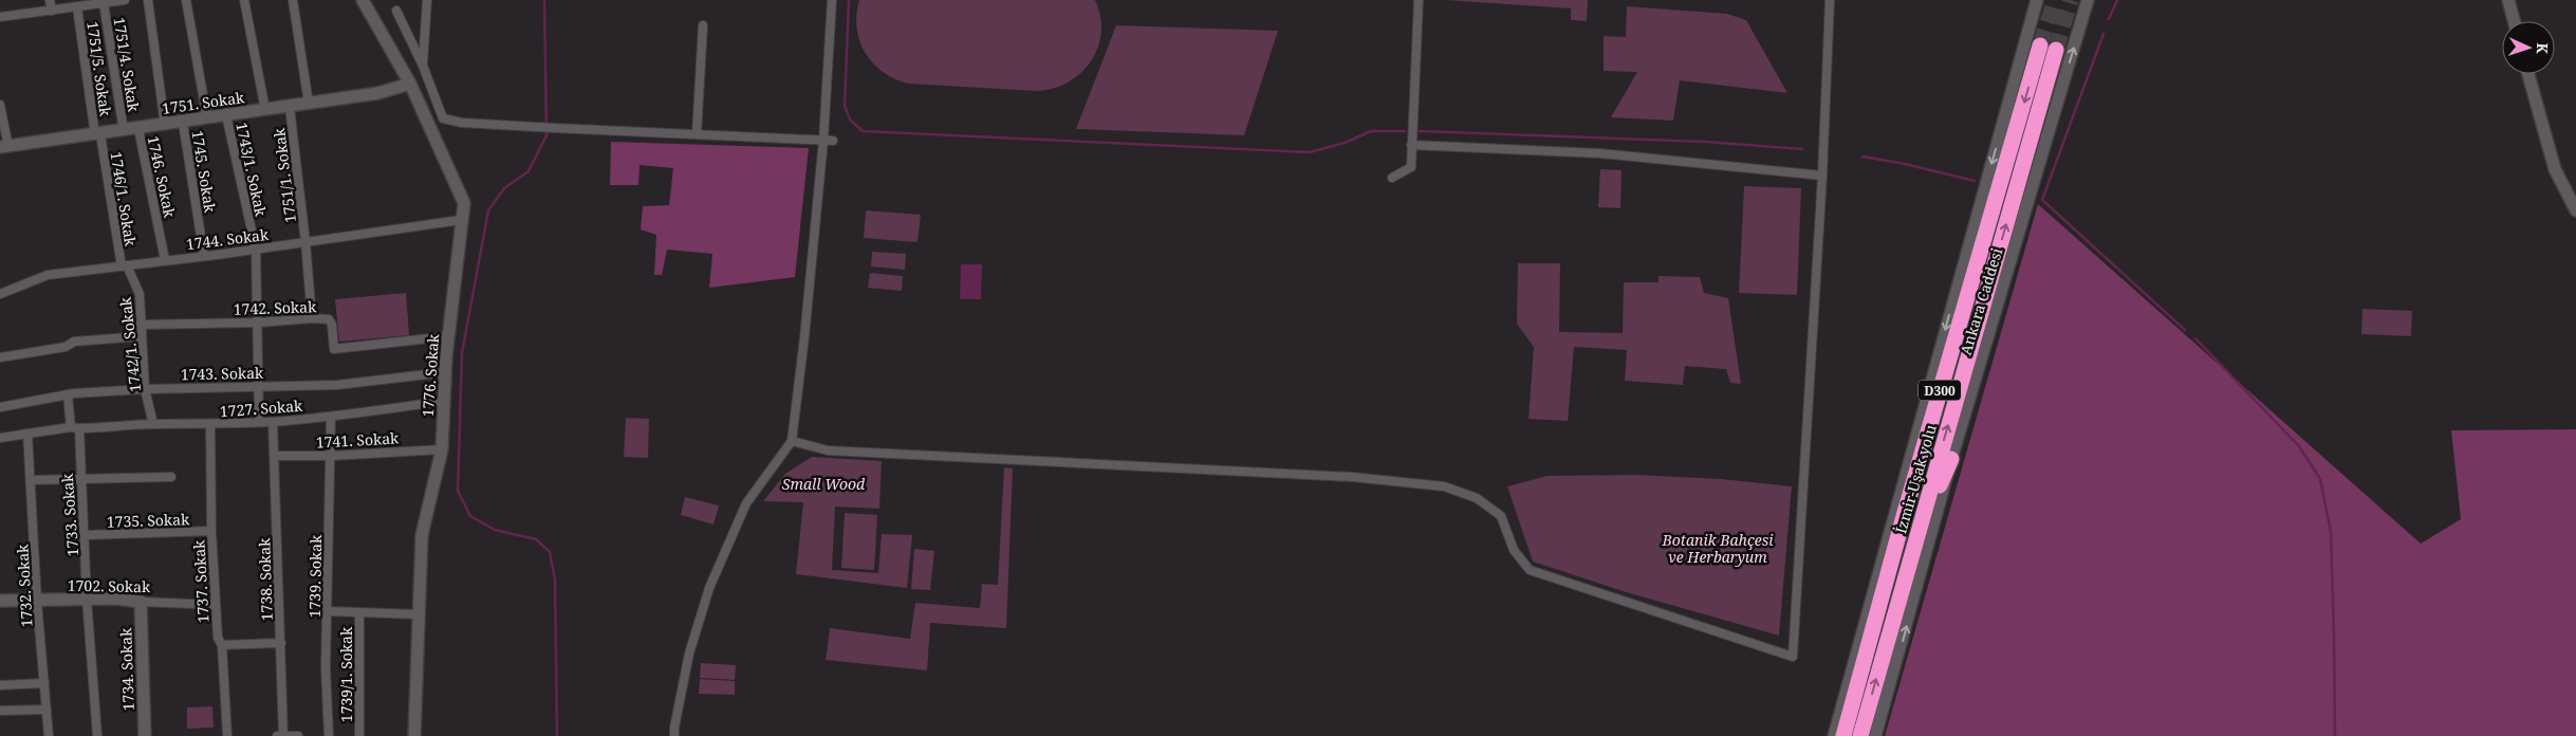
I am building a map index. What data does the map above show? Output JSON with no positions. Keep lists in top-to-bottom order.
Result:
{
  "streets": {
    "highway": ["Ankara Caddesi", "D300", "İzmir-Uşak yolu"],
    "main road": [
      "1751. Sokak",
      "1776. Sokak",
      "1702. Sokak",
      "1734. Sokak"
    ],
    "street": [
      "1751/4. Sokak",
      "1751/5. Sokak",
      "1743/1. Sokak",
      "1745. Sokak",
      "1751/1. Sokak",
      "1746. Sokak",
      "1746/1. Sokak",
      "1744. Sokak",
      "1742. Sokak",
      "1742/1. Sokak",
      "1743. Sokak",
      "1727. Sokak",
      "1741. Sokak",
      "1733. Sokak",
      "1735. Sokak",
      "1739. Sokak",
      "1738. Sokak",
      "1737. Sokak",
      "1732. Sokak",
      "1739/1. Sokak"
    ]
  },
  "crossings": [
    ["1751/4. Sokak", "1751. Sokak"],
    ["1751/5. Sokak", "1751. Sokak"],
    ["1751/5. Sokak", "1746/1. Sokak"],
    ["1751. Sokak", "1743/1. Sokak"],
    ["1751. Sokak", "1745. Sokak"],
    ["1751. Sokak", "1751/1. Sokak"],
    ["1751. Sokak", "1746. Sokak"],
    ["1751. Sokak", "1746/1. Sokak"],
    ["1751. Sokak", "1776. Sokak"],
    ["1743/1. Sokak", "1744. Sokak"],
    ["1743/1. Sokak", "1742. Sokak"],
    ["1743/1. Sokak", "1743. Sokak"],
    ["1743/1. Sokak", "1727. Sokak"],
    ["1745. Sokak", "1744. Sokak"],
    ["1751/1. Sokak", "1744. Sokak"],
    ["1746. Sokak", "1744. Sokak"],
    ["1746/1. Sokak", "1744. Sokak"],
    ["1746/1. Sokak", "1742/1. Sokak"],
    ["1744. Sokak", "1742/1. Sokak"],
    ["1744. Sokak", "1776. Sokak"],
    ["Ankara Caddesi", "İzmir-Uşak yolu"],
    ["1742. Sokak", "1742/1. Sokak"],
    ["1742. Sokak", "1776. Sokak"],
    ["1742/1. Sokak", "1743. Sokak"],
    ["1742/1. Sokak", "1727. Sokak"],
    ["1743. Sokak", "1776. Sokak"],
    ["1743. Sokak", "1733. Sokak"],
    ["1776. Sokak", "1727. Sokak"],
    ["1776. Sokak", "1741. Sokak"],
    ["1727. Sokak", "1733. Sokak"],
    ["1727. Sokak", "1739. Sokak"],
    ["1727. Sokak", "1738. Sokak"],
    ["1727. Sokak", "1737. Sokak"],
    ["1727. Sokak", "1732. Sokak"],
    ["1741. Sokak", "1739. Sokak"],
    ["1741. Sokak", "1738. Sokak"],
    ["1733. Sokak", "1735. Sokak"],
    ["1733. Sokak", "1702. Sokak"],
    ["1735. Sokak", "1737. Sokak"],
    ["1737. Sokak", "1702. Sokak"],
    ["1732. Sokak", "1702. Sokak"],
    ["1702. Sokak", "1734. Sokak"]
  ],
  "one_way": ["İzmir-Uşak yolu"],
  "parks": ["Small Wood", "Botanik Bahçesi ve Herbaryum"],
  "north": "right"
}
